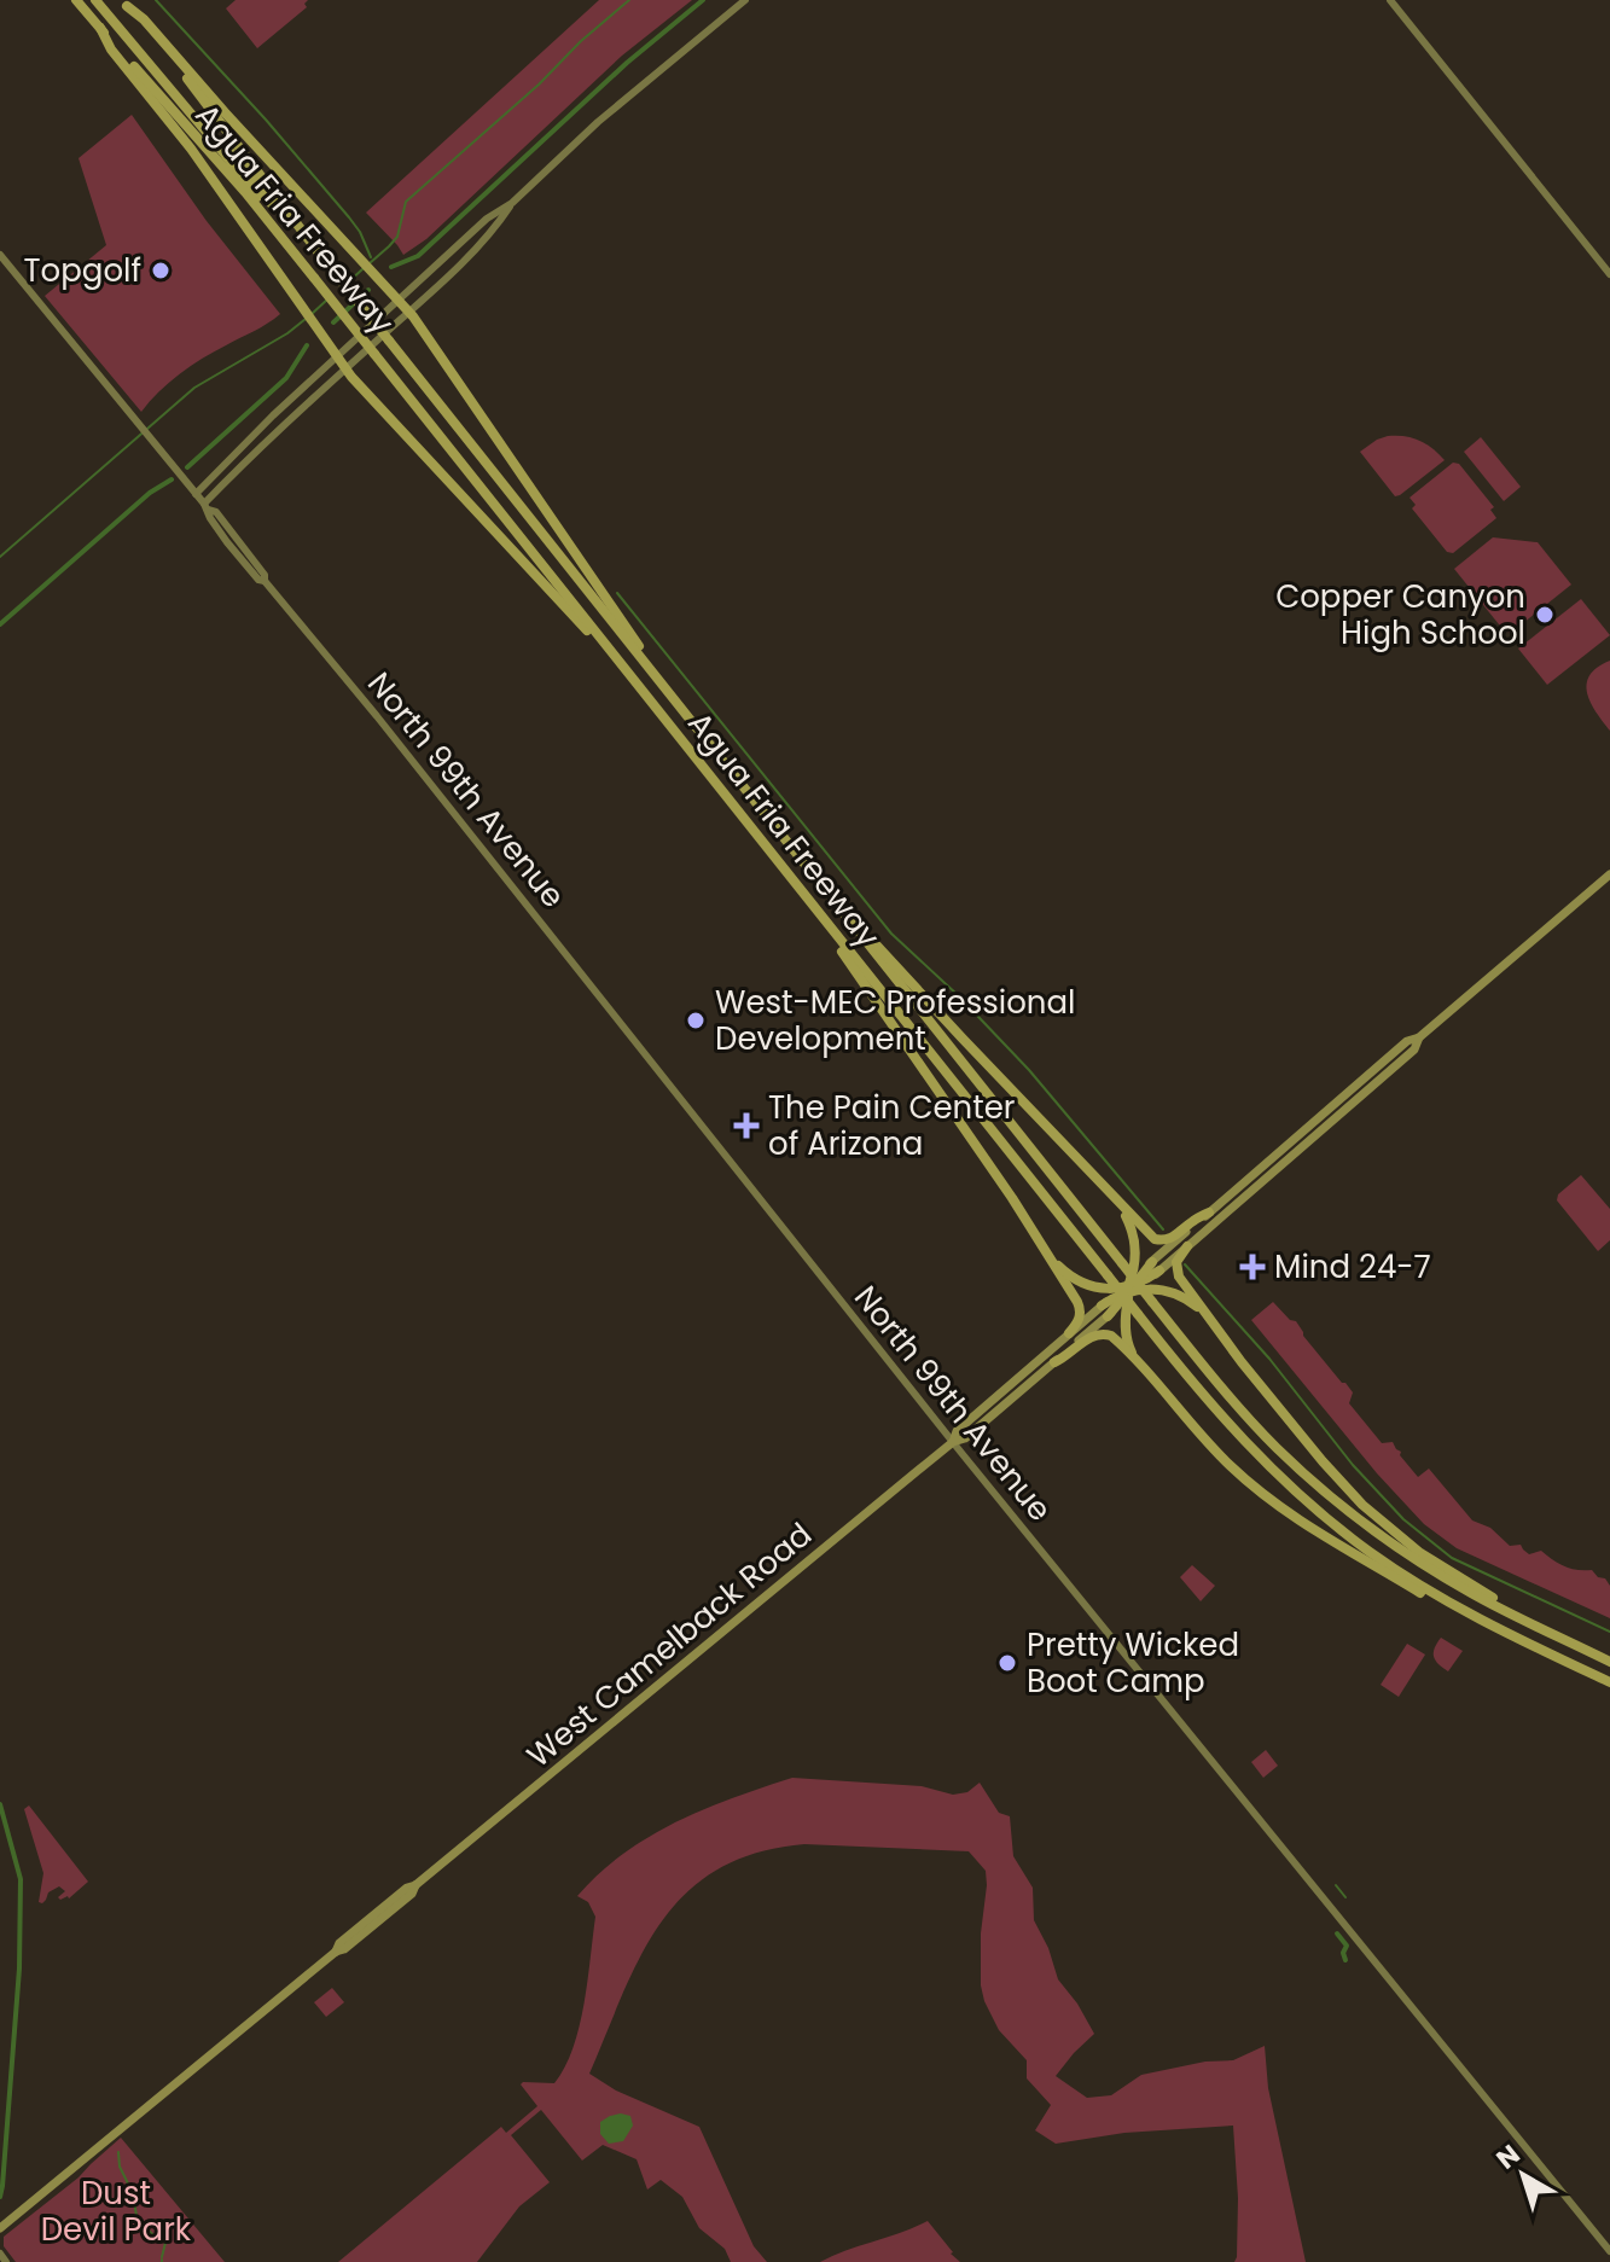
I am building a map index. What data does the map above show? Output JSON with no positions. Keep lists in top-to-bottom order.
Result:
{
  "streets": {
    "highway": ["Agua Fria Freeway"],
    "main road": ["North 99th Avenue", "West Camelback Road"]
  },
  "crossings": [
    ["North 99th Avenue", "West Camelback Road"]
  ],
  "parks": ["Dust Devil Park"],
  "places": {
    "other": [
      "Topgolf",
      "Copper Canyon High School",
      "West-MEC Professional Development",
      "Pretty Wicked Boot Camp"
    ],
    "health": ["The Pain Center of Arizona", "Mind 24-7"]
  },
  "north": "top left"
}
